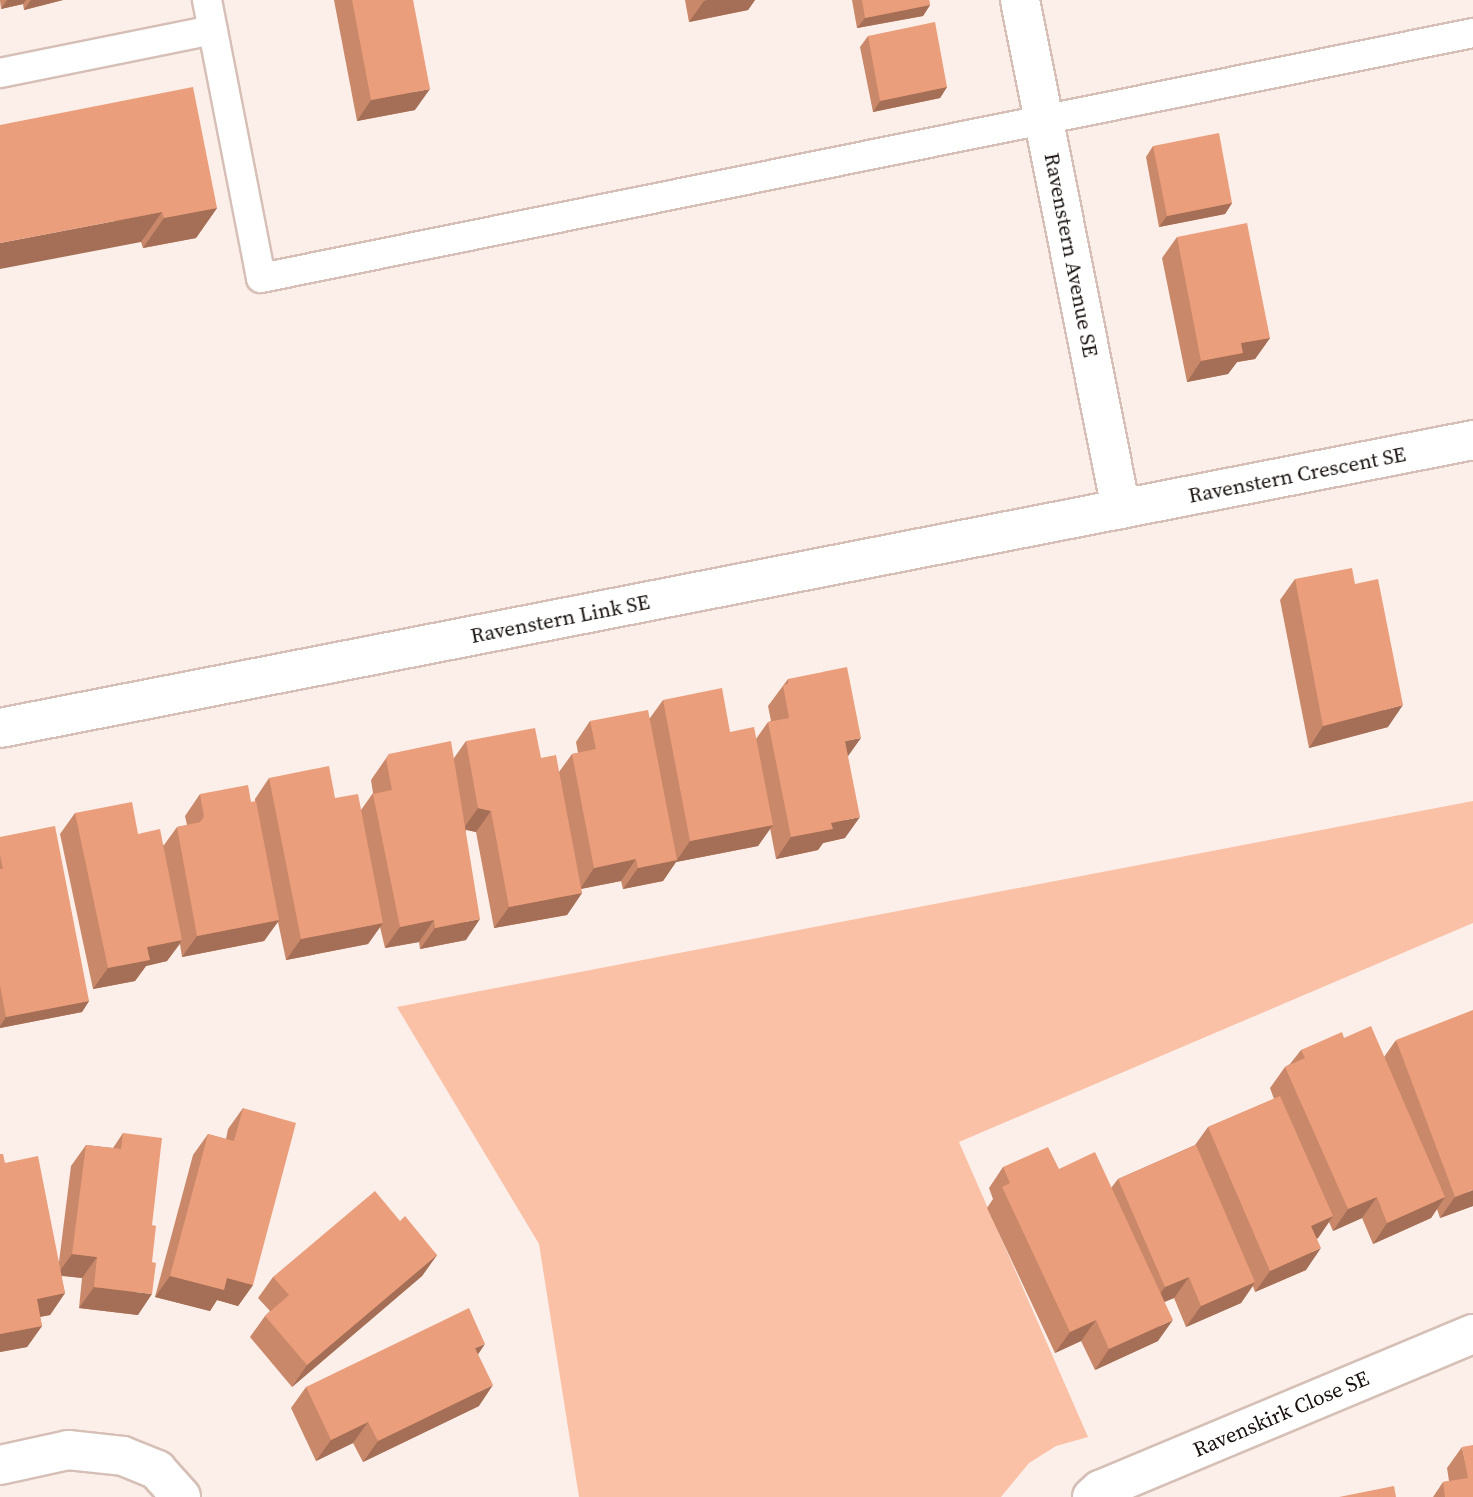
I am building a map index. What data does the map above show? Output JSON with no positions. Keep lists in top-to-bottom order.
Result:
{
  "streets": {
    "street": [
      "Ravenstern Avenue SE",
      "Ravenstern Crescent SE",
      "Ravenstern Link SE",
      "Ravenskirk Close SE"
    ]
  },
  "crossings": [
    ["Ravenstern Avenue SE", "Ravenstern Crescent SE"],
    ["Ravenstern Avenue SE", "Ravenstern Link SE"],
    ["Ravenstern Crescent SE", "Ravenstern Link SE"]
  ]
}
